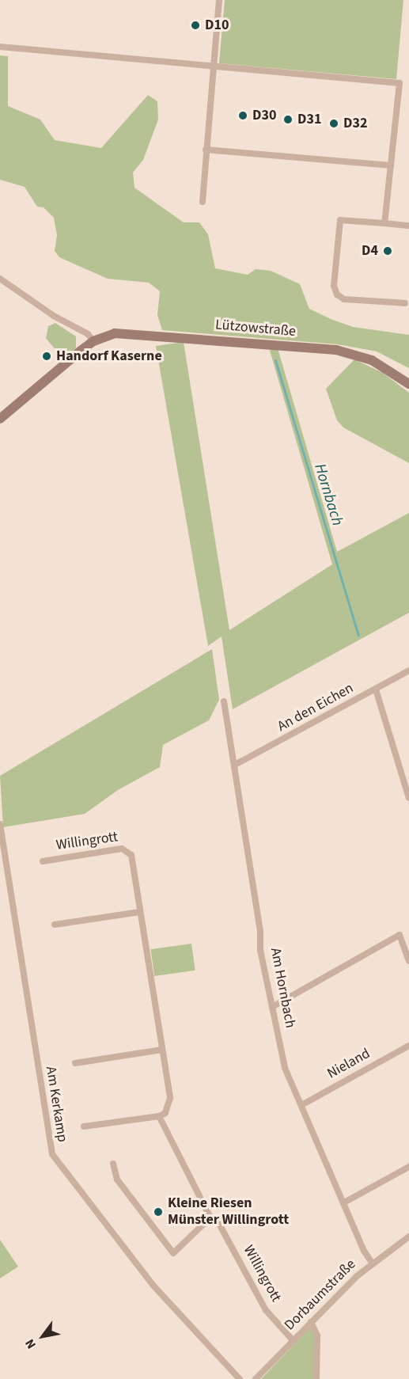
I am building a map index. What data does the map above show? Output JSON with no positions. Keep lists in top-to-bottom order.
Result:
{
  "streets": {
    "street": [
      "Lützowstraße",
      "An den Eichen",
      "Willingrott",
      "Am Hornbach",
      "Nieland",
      "Am Kerkamp",
      "Dorbaumstraße"
    ]
  },
  "crossings": [
    ["An den Eichen", "Am Hornbach"],
    ["Willingrott", "Dorbaumstraße"],
    ["Am Hornbach", "Nieland"],
    ["Am Hornbach", "Dorbaumstraße"]
  ],
  "water": ["Hornbach"],
  "places": [
    "D10",
    "D30",
    "D31",
    "D32",
    "D4",
    "Handorf Kaserne",
    "Kleine Riesen Münster Willingrott"
  ],
  "north": "bottom left"
}
